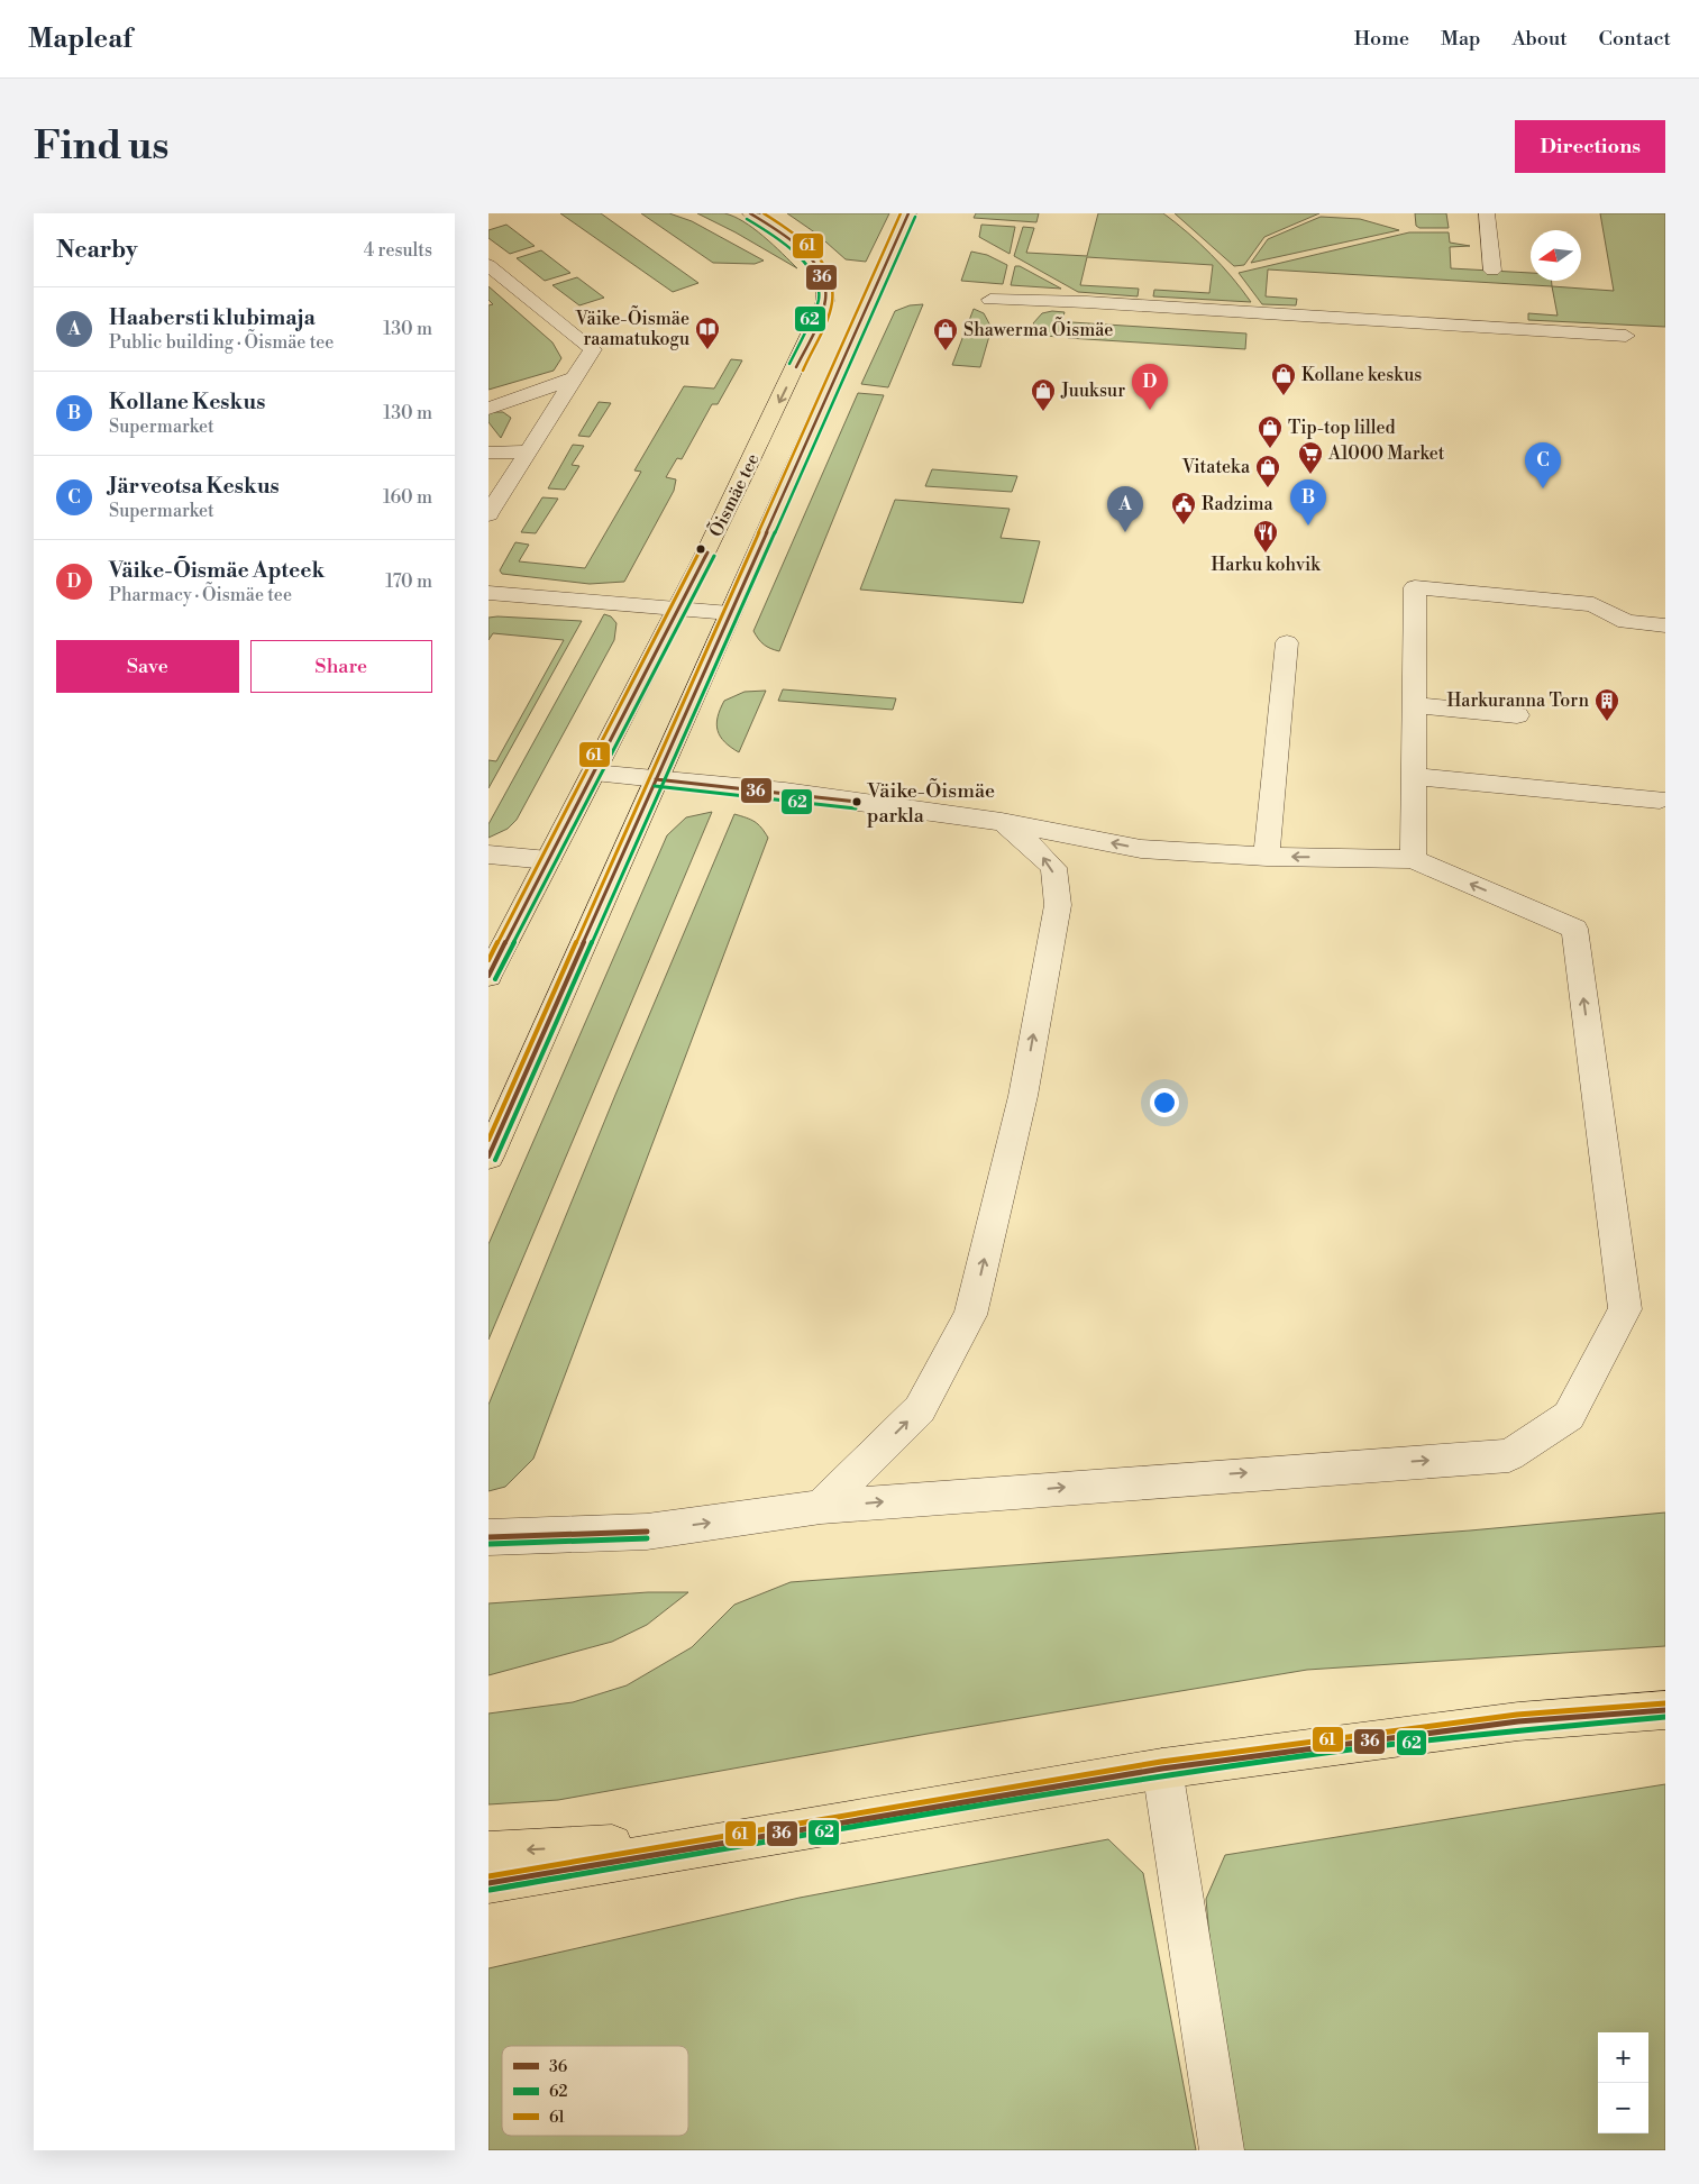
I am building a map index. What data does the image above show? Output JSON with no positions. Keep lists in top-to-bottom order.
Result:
{
  "streets": {
    "main road": ["Õismäe tee"]
  },
  "places": {
    "library": ["Väike-Õismäe raamatukogu"],
    "shop": [
      "Shawerma Õismäe",
      "Kollane keskus",
      "Juuksur",
      "Tip-top lilled",
      "Vitateka"
    ],
    "supermarket": ["A1000 Market"],
    "public building": ["Radzima"],
    "restaurant": ["Harku kohvik"],
    "building": ["Harkuranna Torn"],
    "other": ["Väike-Õismäe parkla"]
  },
  "lines": ["transit line 36", "transit line 61", "transit line 62"],
  "legend": ["36", "62", "61"],
  "north": "left",
  "page": {
    "header": "Mapleaf",
    "nav": [
      "Home",
      "Map",
      "About",
      "Contact"
    ],
    "buttons": [
      "Directions",
      ["Save", "Share"]
    ],
    "title": "Find us",
    "heading": ["Nearby", "4 results"],
    "list": [
      {
        "mark": "A",
        "name": "Haabersti klubimaja",
        "note": "Public building · Õismäe tee",
        "value": "130 m"
      },
      {
        "mark": "B",
        "name": "Kollane Keskus",
        "note": "Supermarket",
        "value": "130 m"
      },
      {
        "mark": "C",
        "name": "Järveotsa Keskus",
        "note": "Supermarket",
        "value": "160 m"
      },
      {
        "mark": "D",
        "name": "Väike-Õismäe Apteek",
        "note": "Pharmacy · Õismäe tee",
        "value": "170 m"
      }
    ],
    "pins": [
      "D",
      "C",
      "B",
      "A"
    ],
    "map_buttons": ["+", "−"]
  }
}
